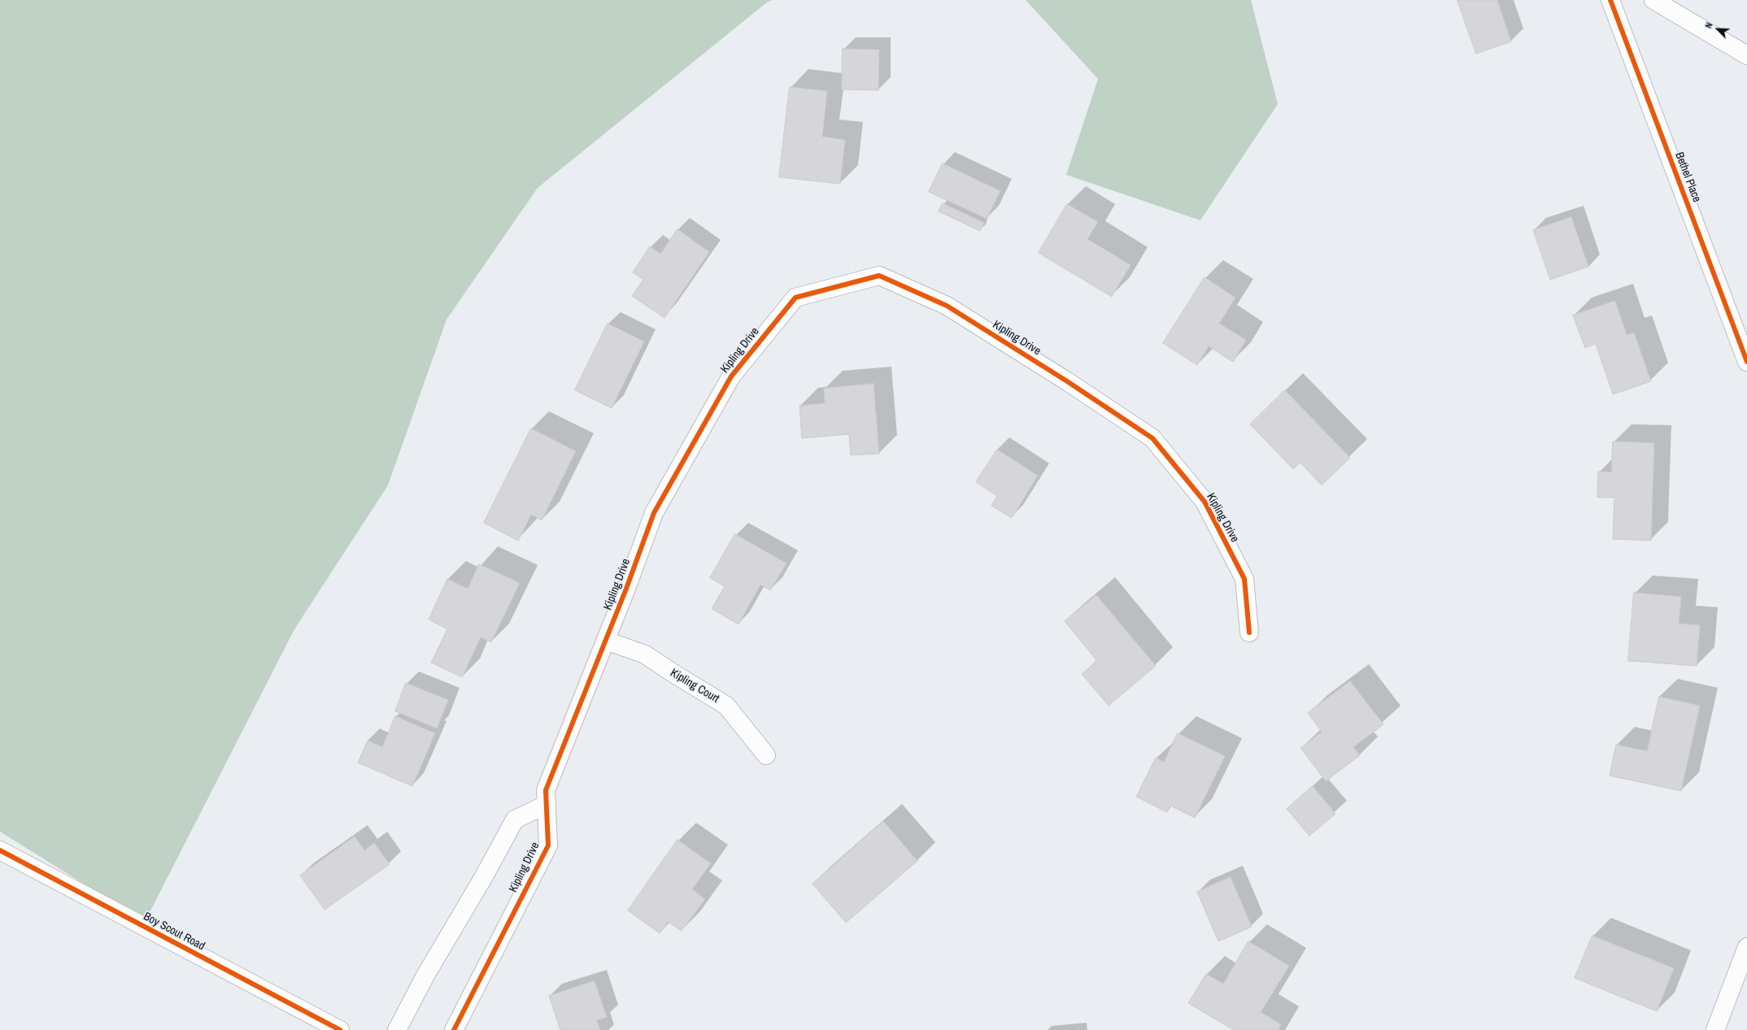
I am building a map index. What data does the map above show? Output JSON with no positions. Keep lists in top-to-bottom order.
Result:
{
  "streets": {
    "street": [
      "Bethel Place",
      "Kipling Drive",
      "Kipling Court",
      "Boy Scout Road"
    ]
  },
  "crossings": [
    ["Kipling Drive", "Kipling Court"]
  ],
  "north": "top left"
}
